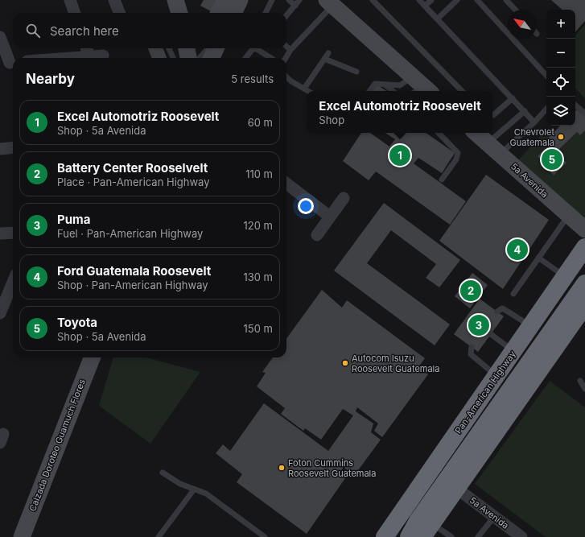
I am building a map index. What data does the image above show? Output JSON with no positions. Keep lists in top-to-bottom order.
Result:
{
  "streets": {
    "highway": ["Pan-American Highway"],
    "street": ["5a Avenida", "Calzada Doroteo Guamuch Flores"]
  },
  "places": ["Chevrolet Guatemala", "Autocom Isuzu Roosevelt Guatemala", "Foton Cummins Roosevelt Guatemala"],
  "north": "top left",
  "page": {
    "map_buttons": ["+", "−"],
    "search": "Search here",
    "heading": ["Nearby", "5 results"],
    "popup": ["Excel Automotriz Roosevelt", "Shop"],
    "list": [
      {
        "mark": "1",
        "name": "Excel Automotriz Roosevelt",
        "note": "Shop · 5a Avenida",
        "value": "60 m"
      },
      {
        "mark": "2",
        "name": "Battery Center Rooselvelt",
        "note": "Place · Pan-American Highway",
        "value": "110 m"
      },
      {
        "mark": "3",
        "name": "Puma",
        "note": "Fuel · Pan-American Highway",
        "value": "120 m"
      },
      {
        "mark": "4",
        "name": "Ford Guatemala Roosevelt",
        "note": "Shop · Pan-American Highway",
        "value": "130 m"
      },
      {
        "mark": "5",
        "name": "Toyota",
        "note": "Shop · 5a Avenida",
        "value": "150 m"
      }
    ],
    "pins": [
      "1",
      "5",
      "4",
      "2",
      "3"
    ]
  }
}
